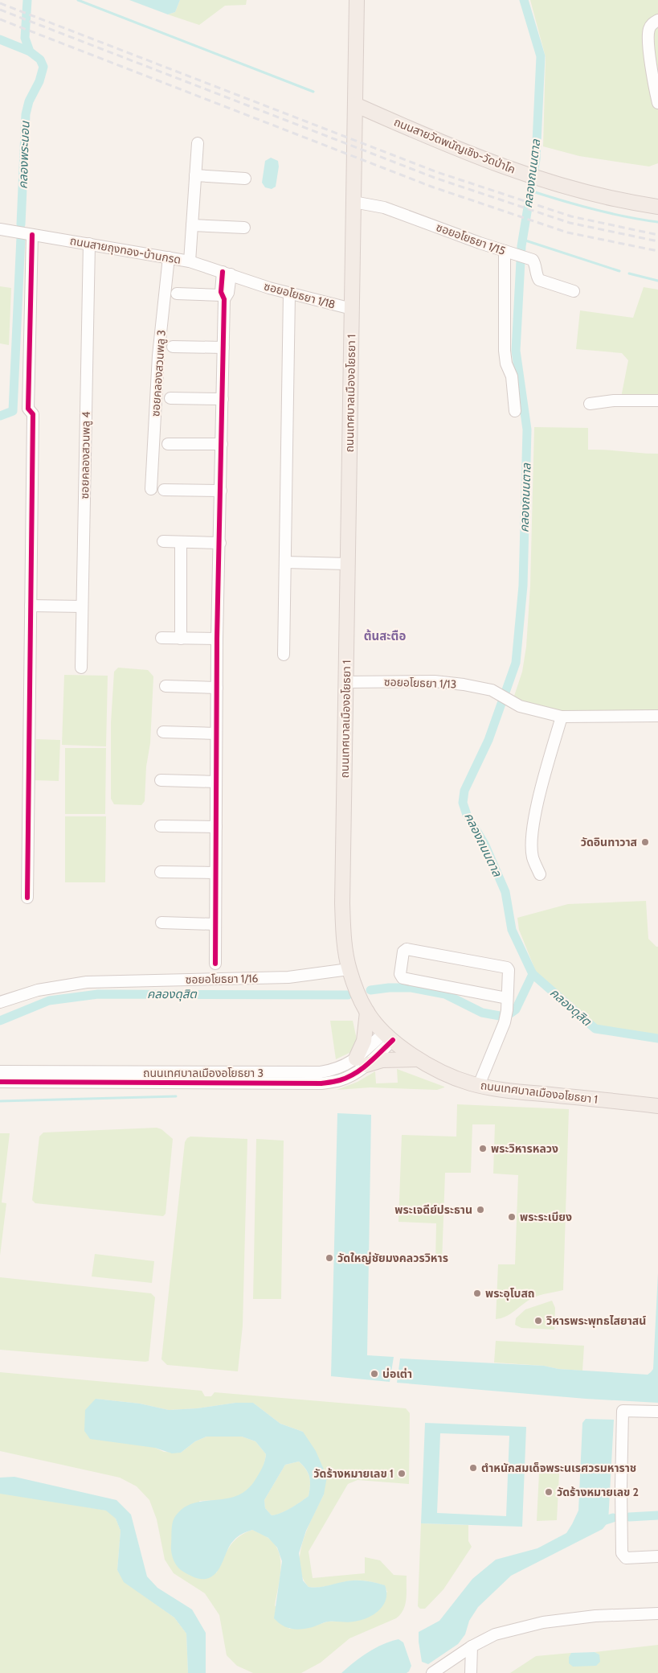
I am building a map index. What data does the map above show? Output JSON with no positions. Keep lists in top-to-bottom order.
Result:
{
  "streets": {
    "main road": ["ถนนสายวัดพนัญเชิง-วัดป่าโค", "ถนนเทศบาลเมืองอโยธยา 1"],
    "street": [
      "ซอยอโยธยา 1/15",
      "ถนนสายถุงทอง-บ้านกรด",
      "ซอยอโยธยา 1/18",
      "ซอยคลองสวนพลู 3",
      "ซอยคลองสวนพลู 4",
      "ซอยอโยธยา 1/13",
      "ซอยอโยธยา 1/16",
      "ถนนเทศบาลเมืองอโยธยา 3"
    ]
  },
  "crossings": [
    ["ถนนสายวัดพนัญเชิง-วัดป่าโค", "ถนนเทศบาลเมืองอโยธยา 1"],
    ["ซอยอโยธยา 1/15", "ถนนเทศบาลเมืองอโยธยา 1"],
    ["ถนนสายถุงทอง-บ้านกรด", "ซอยอโยธยา 1/18"],
    ["ถนนสายถุงทอง-บ้านกรด", "ซอยคลองสวนพลู 3"],
    ["ถนนสายถุงทอง-บ้านกรด", "ซอยคลองสวนพลู 4"],
    ["ซอยอโยธยา 1/18", "ถนนเทศบาลเมืองอโยธยา 1"],
    ["ถนนเทศบาลเมืองอโยธยา 1", "ซอยอโยธยา 1/13"],
    ["ถนนเทศบาลเมืองอโยธยา 1", "ซอยอโยธยา 1/16"],
    ["ถนนเทศบาลเมืองอโยธยา 1", "ถนนเทศบาลเมืองอโยธยา 3"]
  ],
  "districts": ["ต้นสะตือ"],
  "water": ["คลองพระนอน", "คลองถนนตาล", "คลองดุสิต"],
  "places": [
    "วัดอินทาวาส",
    "พระวิหารหลวง",
    "พระเจดีย์ประธาน",
    "พระระเบียง",
    "วัดใหญ่ชัยมงคลวรวิหาร",
    "พระอุโบสถ",
    "วิหารพระพุทธไสยาสน์",
    "บ่อเต่า",
    "ตำหนักสมเด็จพระนเรศวรมหาราช",
    "วัดร้างหมายเลข 1",
    "วัดร้างหมายเลข 2"
  ]
}
